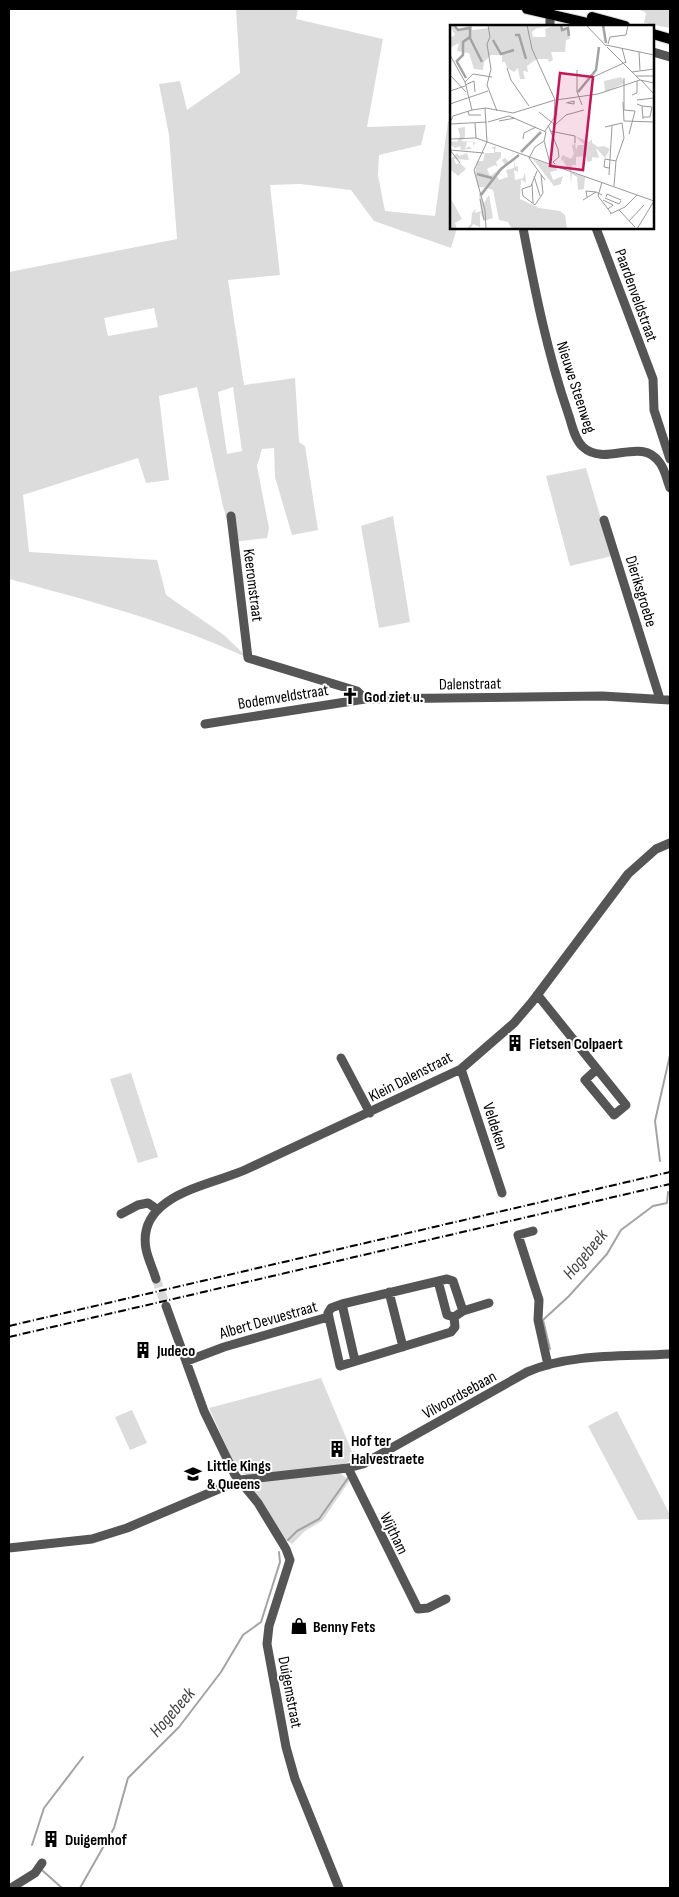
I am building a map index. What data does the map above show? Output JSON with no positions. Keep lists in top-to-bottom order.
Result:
{
  "streets": {
    "street": [
      "Paardenveldstraat",
      "Nieuwe Steenweg",
      "Keeromstraat",
      "Dieriksgroebe",
      "Dalenstraat",
      "Bodemveldstraat",
      "Klein Dalenstraat",
      "Veldeken",
      "Albert Devuestraat",
      "Vilvoordsebaan",
      "Wijtham",
      "Duigemstraat"
    ]
  },
  "crossings": [
    ["Keeromstraat", "Dalenstraat"],
    ["Dieriksgroebe", "Dalenstraat"],
    ["Dalenstraat", "Bodemveldstraat"],
    ["Klein Dalenstraat", "Veldeken"],
    ["Vilvoordsebaan", "Wijtham"],
    ["Vilvoordsebaan", "Duigemstraat"]
  ],
  "water": ["Hogebeek"],
  "places": {
    "church": ["God ziet u."],
    "building": [
      "Fietsen Colpaert",
      "Judeco",
      "Hof ter Halvestraete",
      "Duigemhof"
    ],
    "school or university": ["Little Kings & Queens"],
    "shop": ["Benny Fets"]
  }
}
